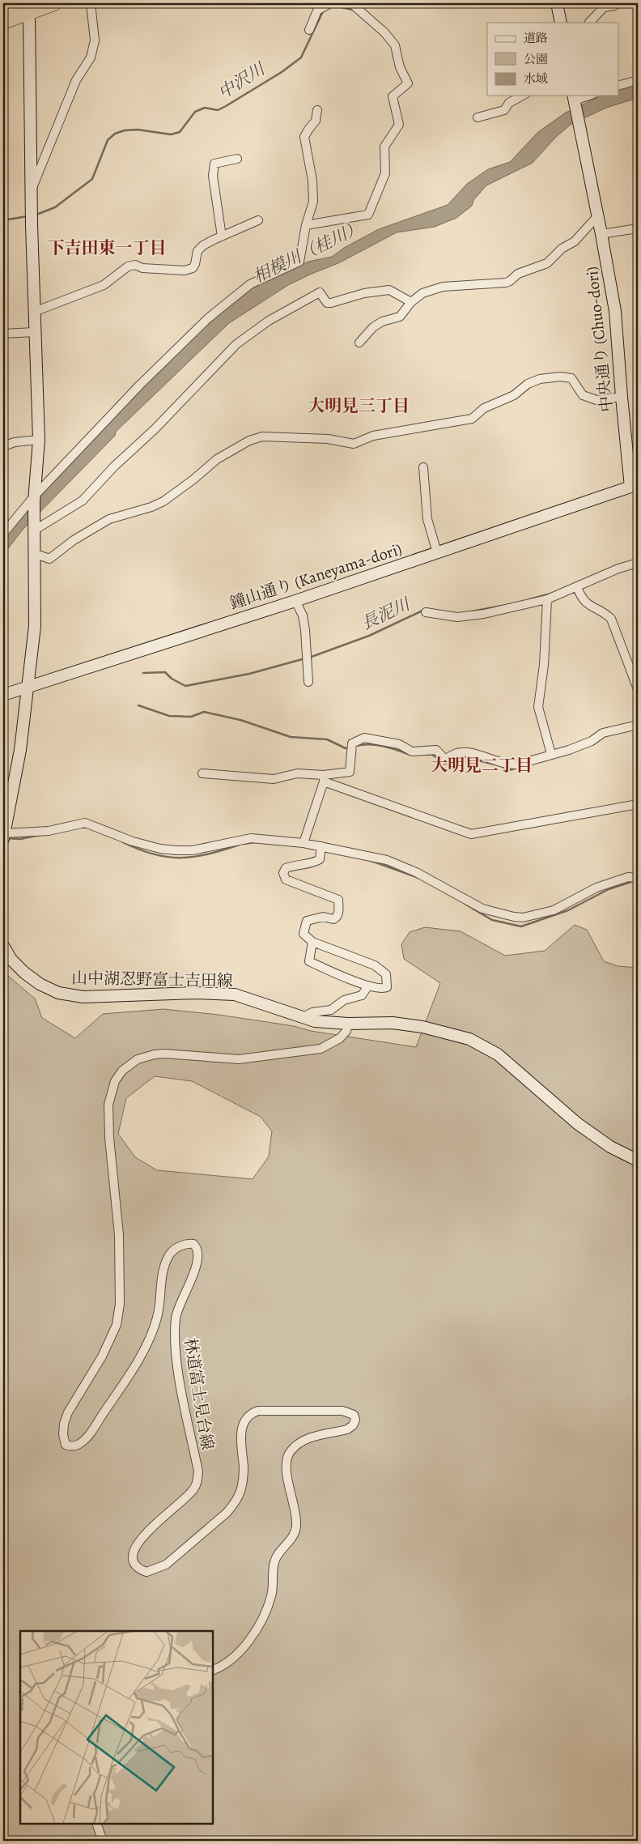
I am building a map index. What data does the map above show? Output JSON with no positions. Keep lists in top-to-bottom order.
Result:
{
  "streets": {
    "main road": ["中央通り (Chuo-dori)", "鐘山通り (Kaneyama-dori)", "山中湖忍野富士吉田線"],
    "street": ["林道富士見台線"]
  },
  "crossings": [
    ["中央通り (Chuo-dori)", "鐘山通り (Kaneyama-dori)"],
    ["山中湖忍野富士吉田線", "林道富士見台線"]
  ],
  "districts": ["下吉田東一丁目", "大明見三丁目", "大明見二丁目"],
  "water": ["中沢川", "相模川（桂川）", "長泥川"],
  "legend": ["道路", "公園", "水域"]
}
